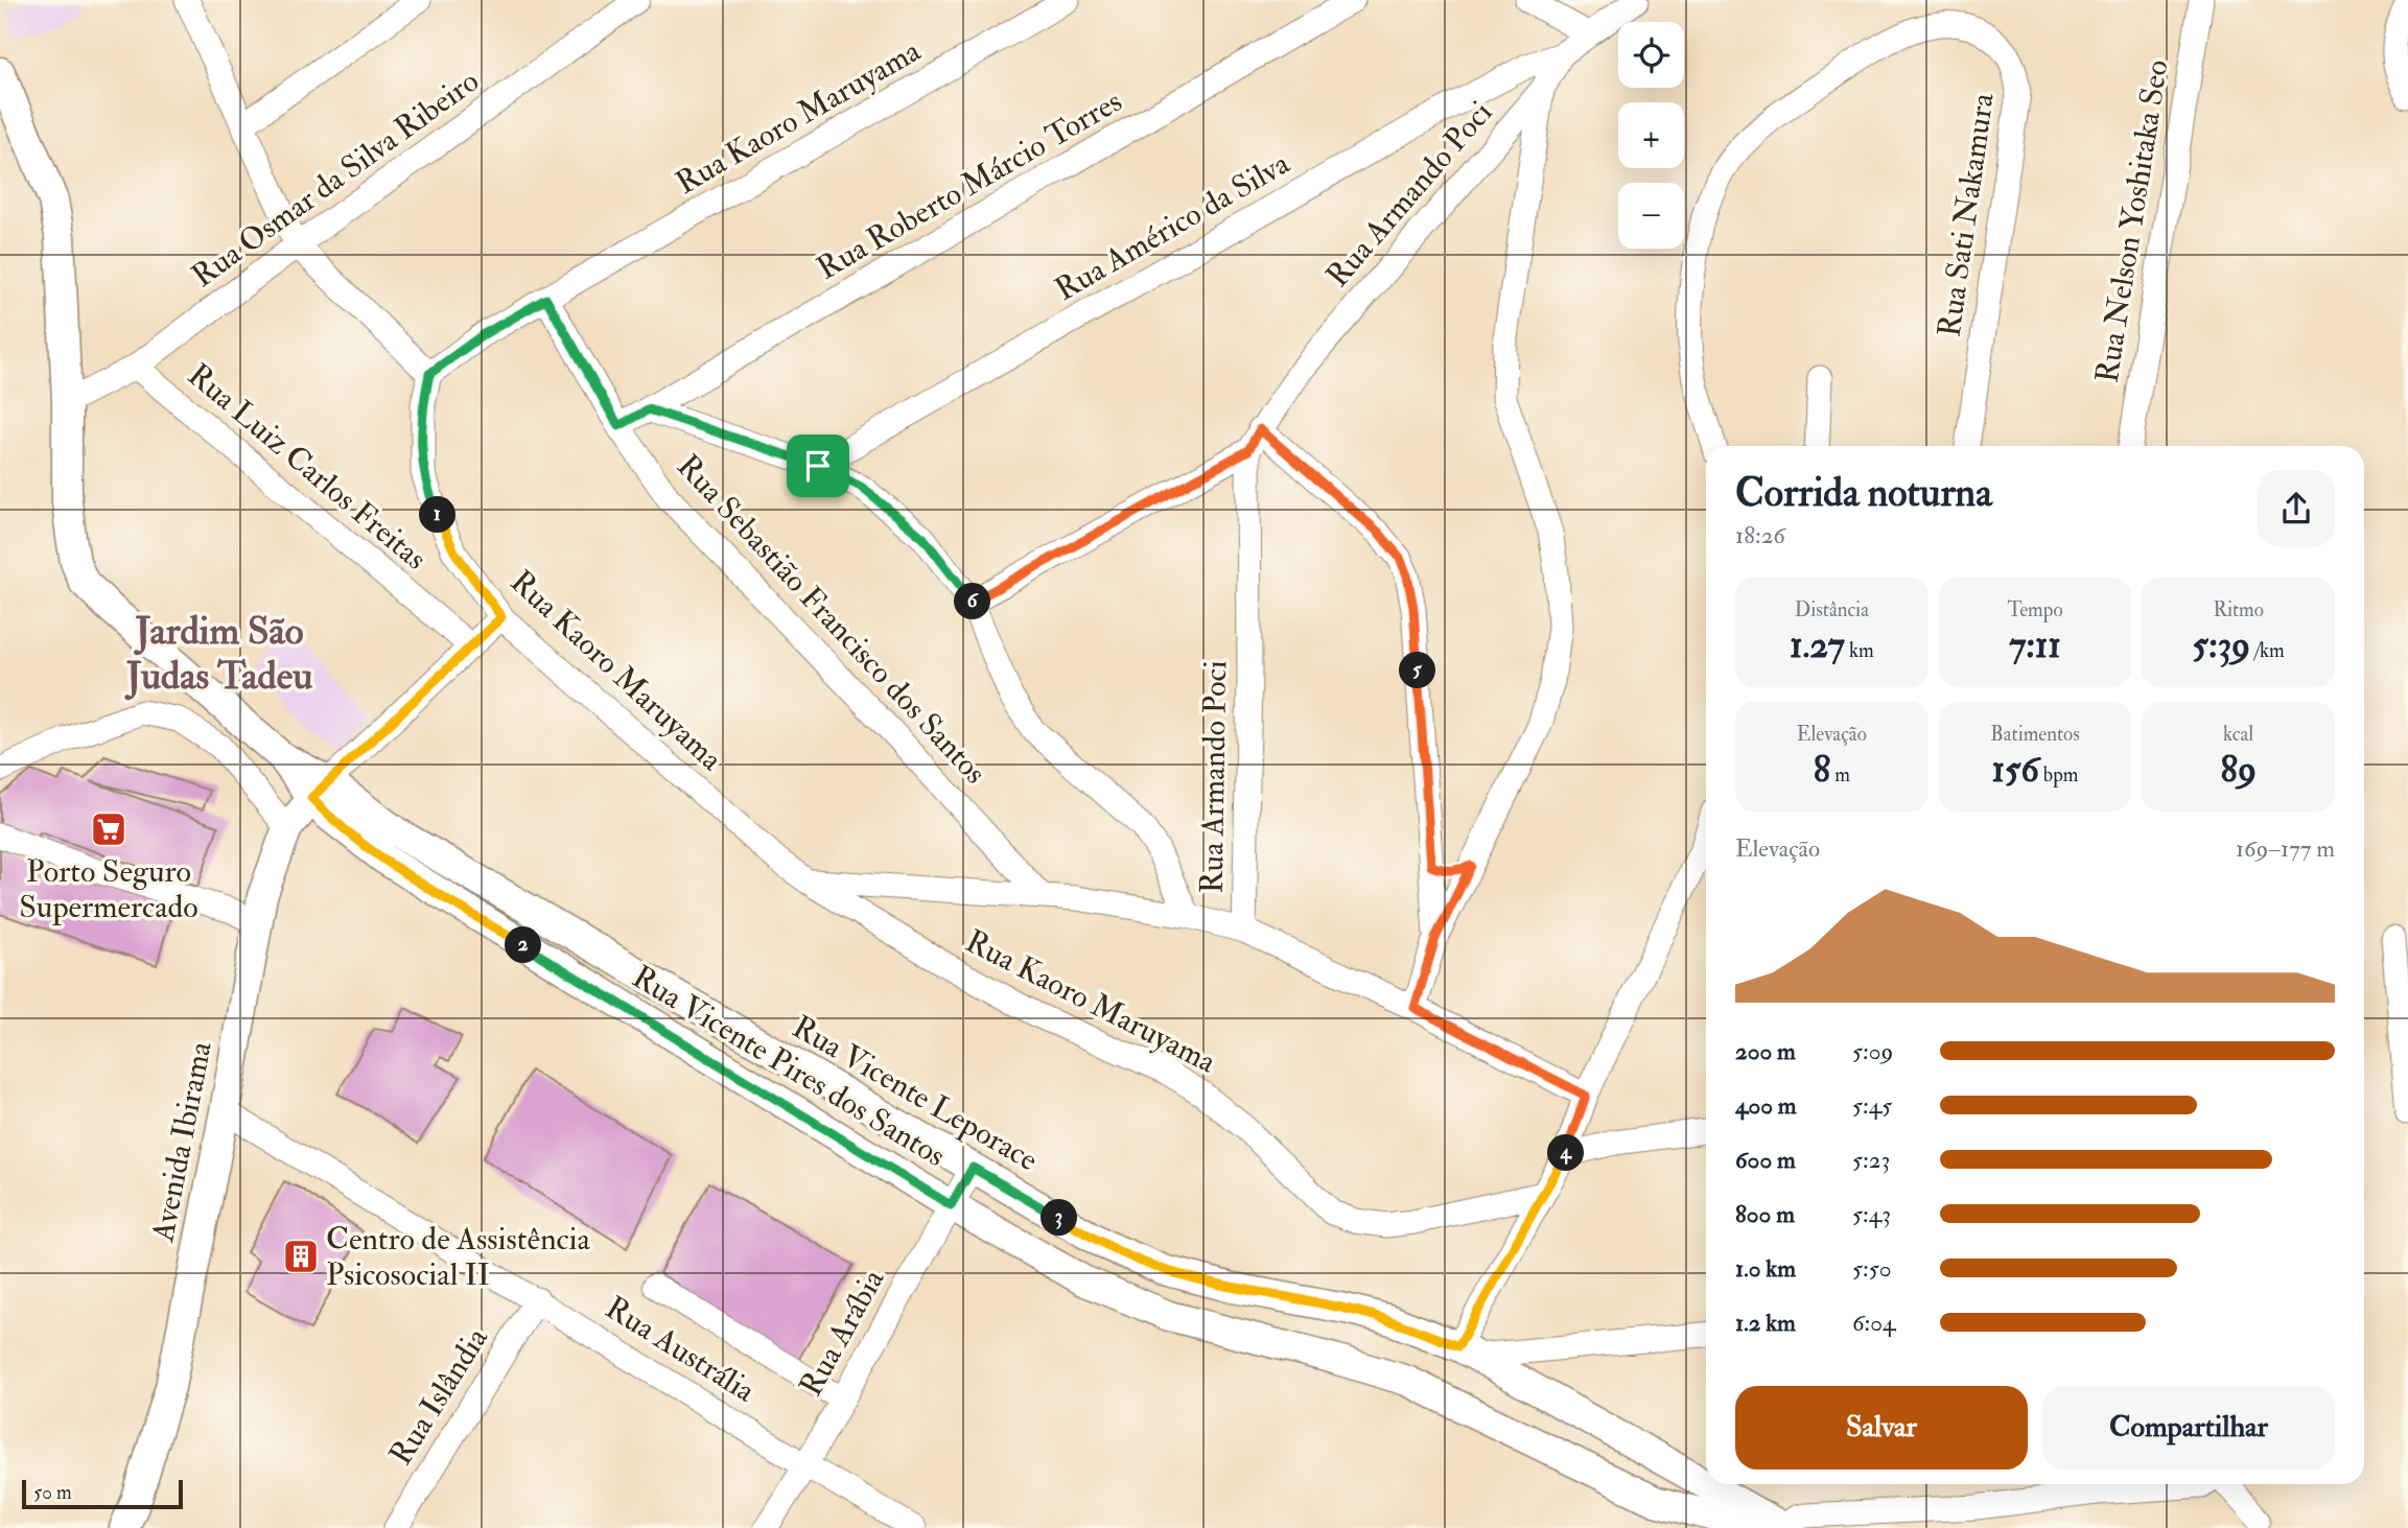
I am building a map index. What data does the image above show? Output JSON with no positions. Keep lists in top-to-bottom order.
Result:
{
  "streets": {
    "main road": ["Rua Vicente Pires dos Santos", "Rua Vicente Leporace", "Avenida Ibirama"],
    "street": [
      "Rua Kaoro Maruyama",
      "Rua Osmar da Silva Ribeiro",
      "Rua Roberto Márcio Torres",
      "Rua Armando Poci",
      "Rua Sati Nakamura",
      "Rua Nelson Yoshitaka Seo",
      "Rua Américo da Silva",
      "Rua Luiz Carlos Freitas",
      "Rua Sebastião Francisco dos Santos",
      "Rua Arábia",
      "Rua Austrália",
      "Rua Islândia"
    ]
  },
  "crossings": [
    ["Rua Kaoro Maruyama", "Rua Sebastião Francisco dos Santos"],
    ["Rua Osmar da Silva Ribeiro", "Rua Luiz Carlos Freitas"],
    ["Rua Osmar da Silva Ribeiro", "Rua Vicente Leporace"],
    ["Rua Roberto Márcio Torres", "Rua Sebastião Francisco dos Santos"],
    ["Rua Armando Poci", "Rua Américo da Silva"],
    ["Rua Vicente Pires dos Santos", "Rua Vicente Leporace"],
    ["Rua Vicente Pires dos Santos", "Avenida Ibirama"],
    ["Rua Vicente Pires dos Santos", "Rua Arábia"],
    ["Rua Vicente Leporace", "Avenida Ibirama"],
    ["Rua Vicente Leporace", "Rua Arábia"],
    ["Avenida Ibirama", "Rua Austrália"],
    ["Rua Arábia", "Rua Austrália"],
    ["Rua Austrália", "Rua Islândia"]
  ],
  "districts": ["Jardim São Judas Tadeu"],
  "places": {
    "supermarket": ["Porto Seguro Supermercado"],
    "building": ["Centro de Assistência Psicosocial II"]
  },
  "scale_bar": "50 m",
  "page": {
    "map_buttons": ["+", "−"],
    "heading": ["Corrida noturna", "18:26"],
    "pins": [
      "1",
      "6",
      "5",
      "2",
      "4",
      "3"
    ],
    "stats": [
      ["Distância", "1.27 km"],
      ["Tempo", "7:11"],
      ["Ritmo", "5:39 /km"],
      ["Elevação", "8 m"],
      ["Batimentos", "156 bpm"],
      ["kcal", "89"]
    ],
    "chart": ["Elevação", "169–177 m"],
    "list": [
      {
        "name": "200 m",
        "note": "5:09"
      },
      {
        "name": "400 m",
        "note": "5:45"
      },
      {
        "name": "600 m",
        "note": "5:23"
      },
      {
        "name": "800 m",
        "note": "5:43"
      },
      {
        "name": "1.0 km",
        "note": "5:50"
      },
      {
        "name": "1.2 km",
        "note": "6:04"
      }
    ],
    "buttons": ["Salvar", "Compartilhar"],
    "scale": "50 m"
  }
}
